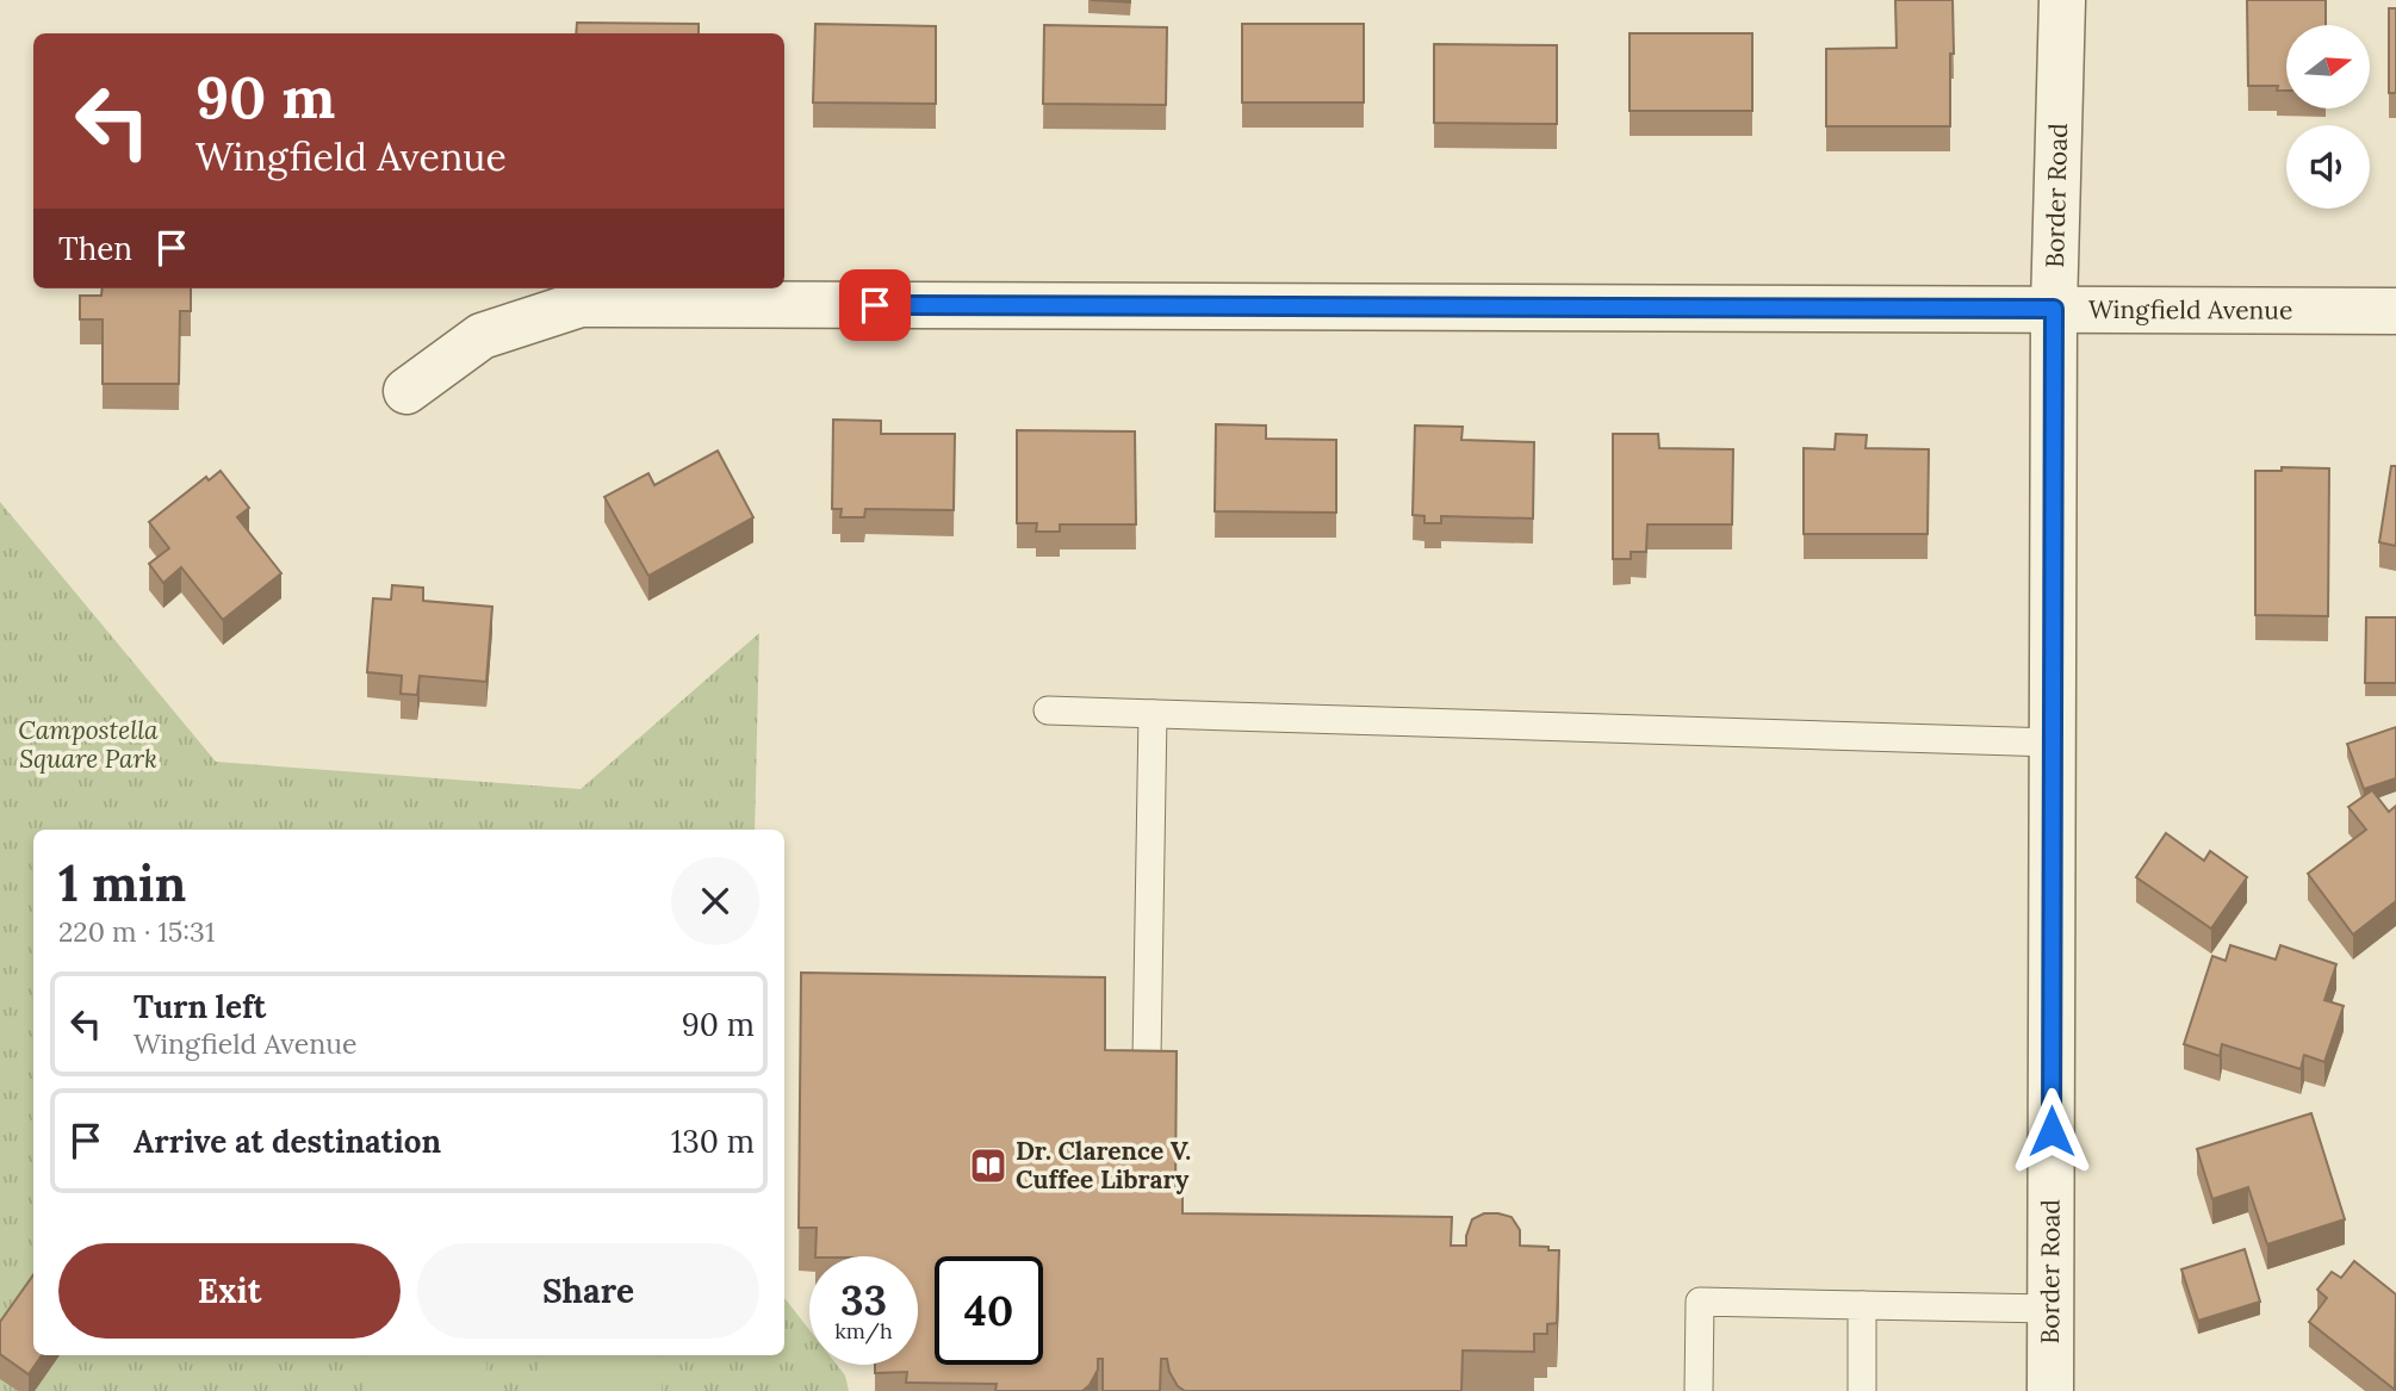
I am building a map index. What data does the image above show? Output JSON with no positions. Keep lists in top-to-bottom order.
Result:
{
  "streets": {
    "street": ["Border Road", "Wingfield Avenue"]
  },
  "crossings": [
    ["Border Road", "Wingfield Avenue"]
  ],
  "parks": ["Campostella Square Park"],
  "places": {
    "library": ["Dr. Clarence V. Cuffee Library"]
  },
  "north": "right",
  "page": {
    "turn": ["90 m", "Wingfield Avenue"],
    "then": "Then",
    "heading": ["1 min", "220 m · 15:31"],
    "list": [
      {
        "name": "Turn left",
        "note": "Wingfield Avenue",
        "value": "90 m"
      },
      {
        "name": "Arrive at destination",
        "value": "130 m"
      }
    ],
    "buttons": ["Exit", "Share"],
    "speed": "33 km/h",
    "limit": "40"
  }
}
